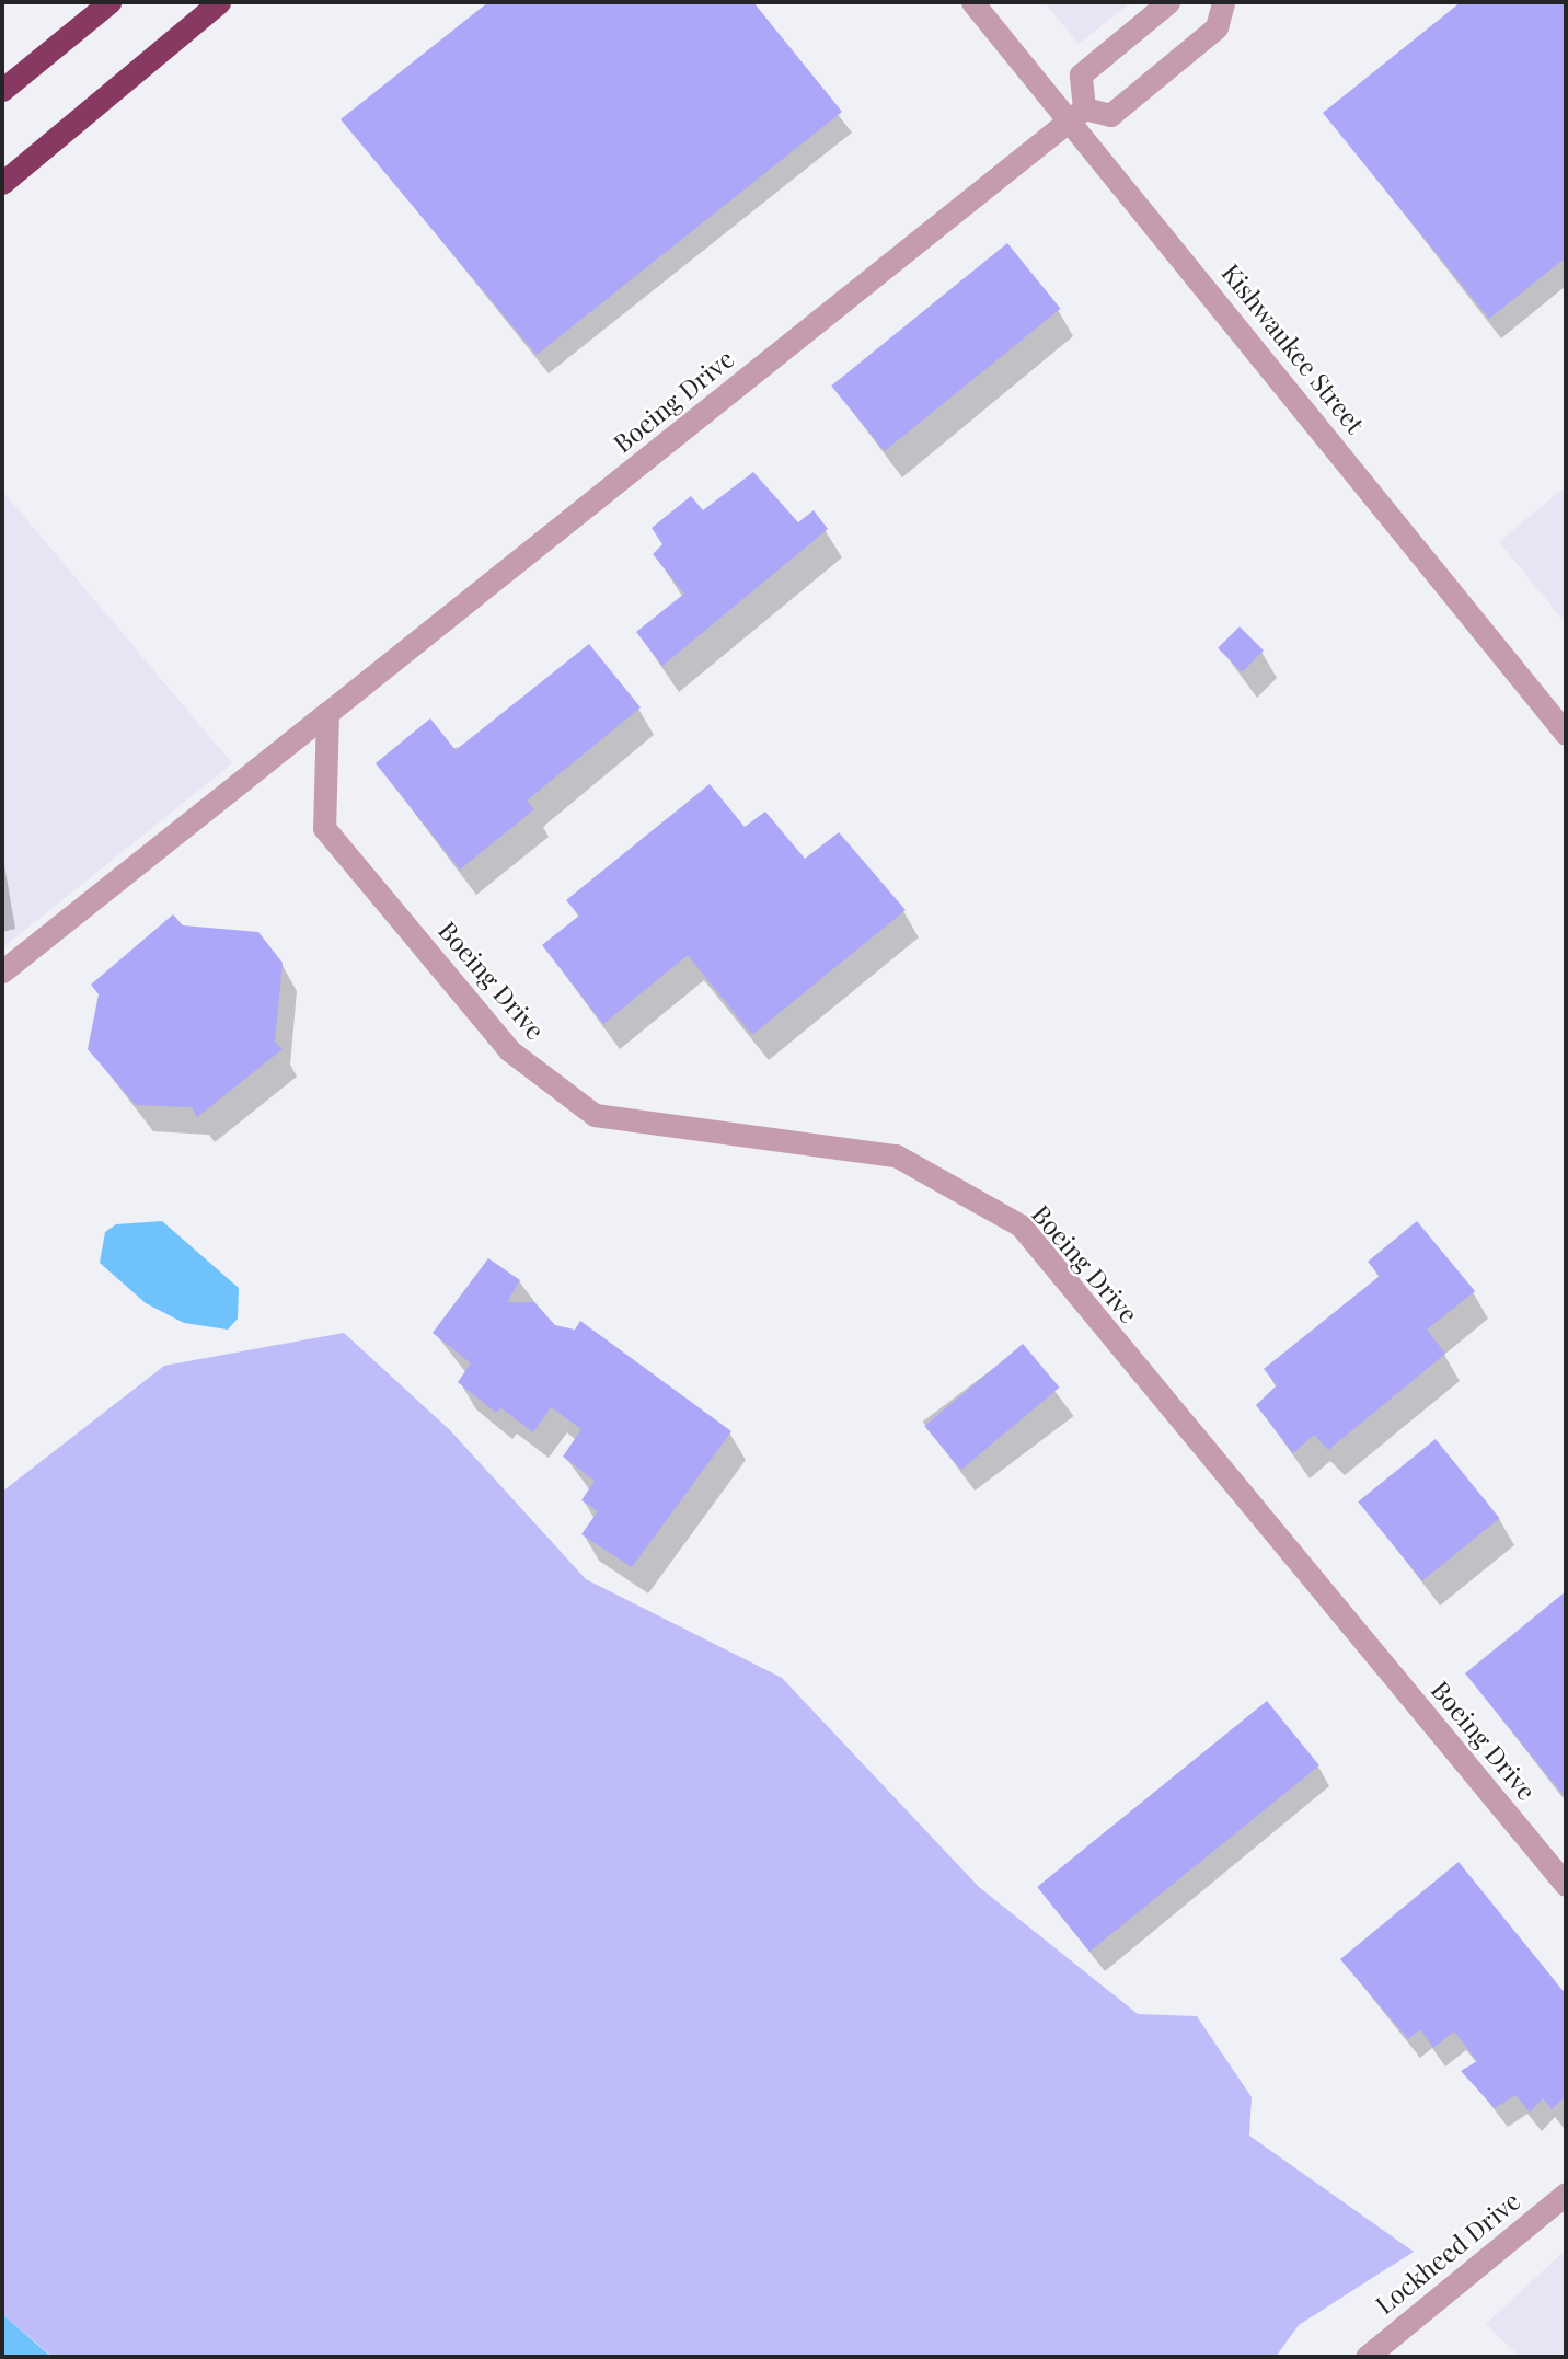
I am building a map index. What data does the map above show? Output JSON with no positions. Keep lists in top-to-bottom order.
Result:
{
  "streets": {
    "street": ["Kishwaukee Street", "Boeing Drive", "Lockheed Drive"]
  },
  "crossings": [
    ["Kishwaukee Street", "Boeing Drive"]
  ]
}
